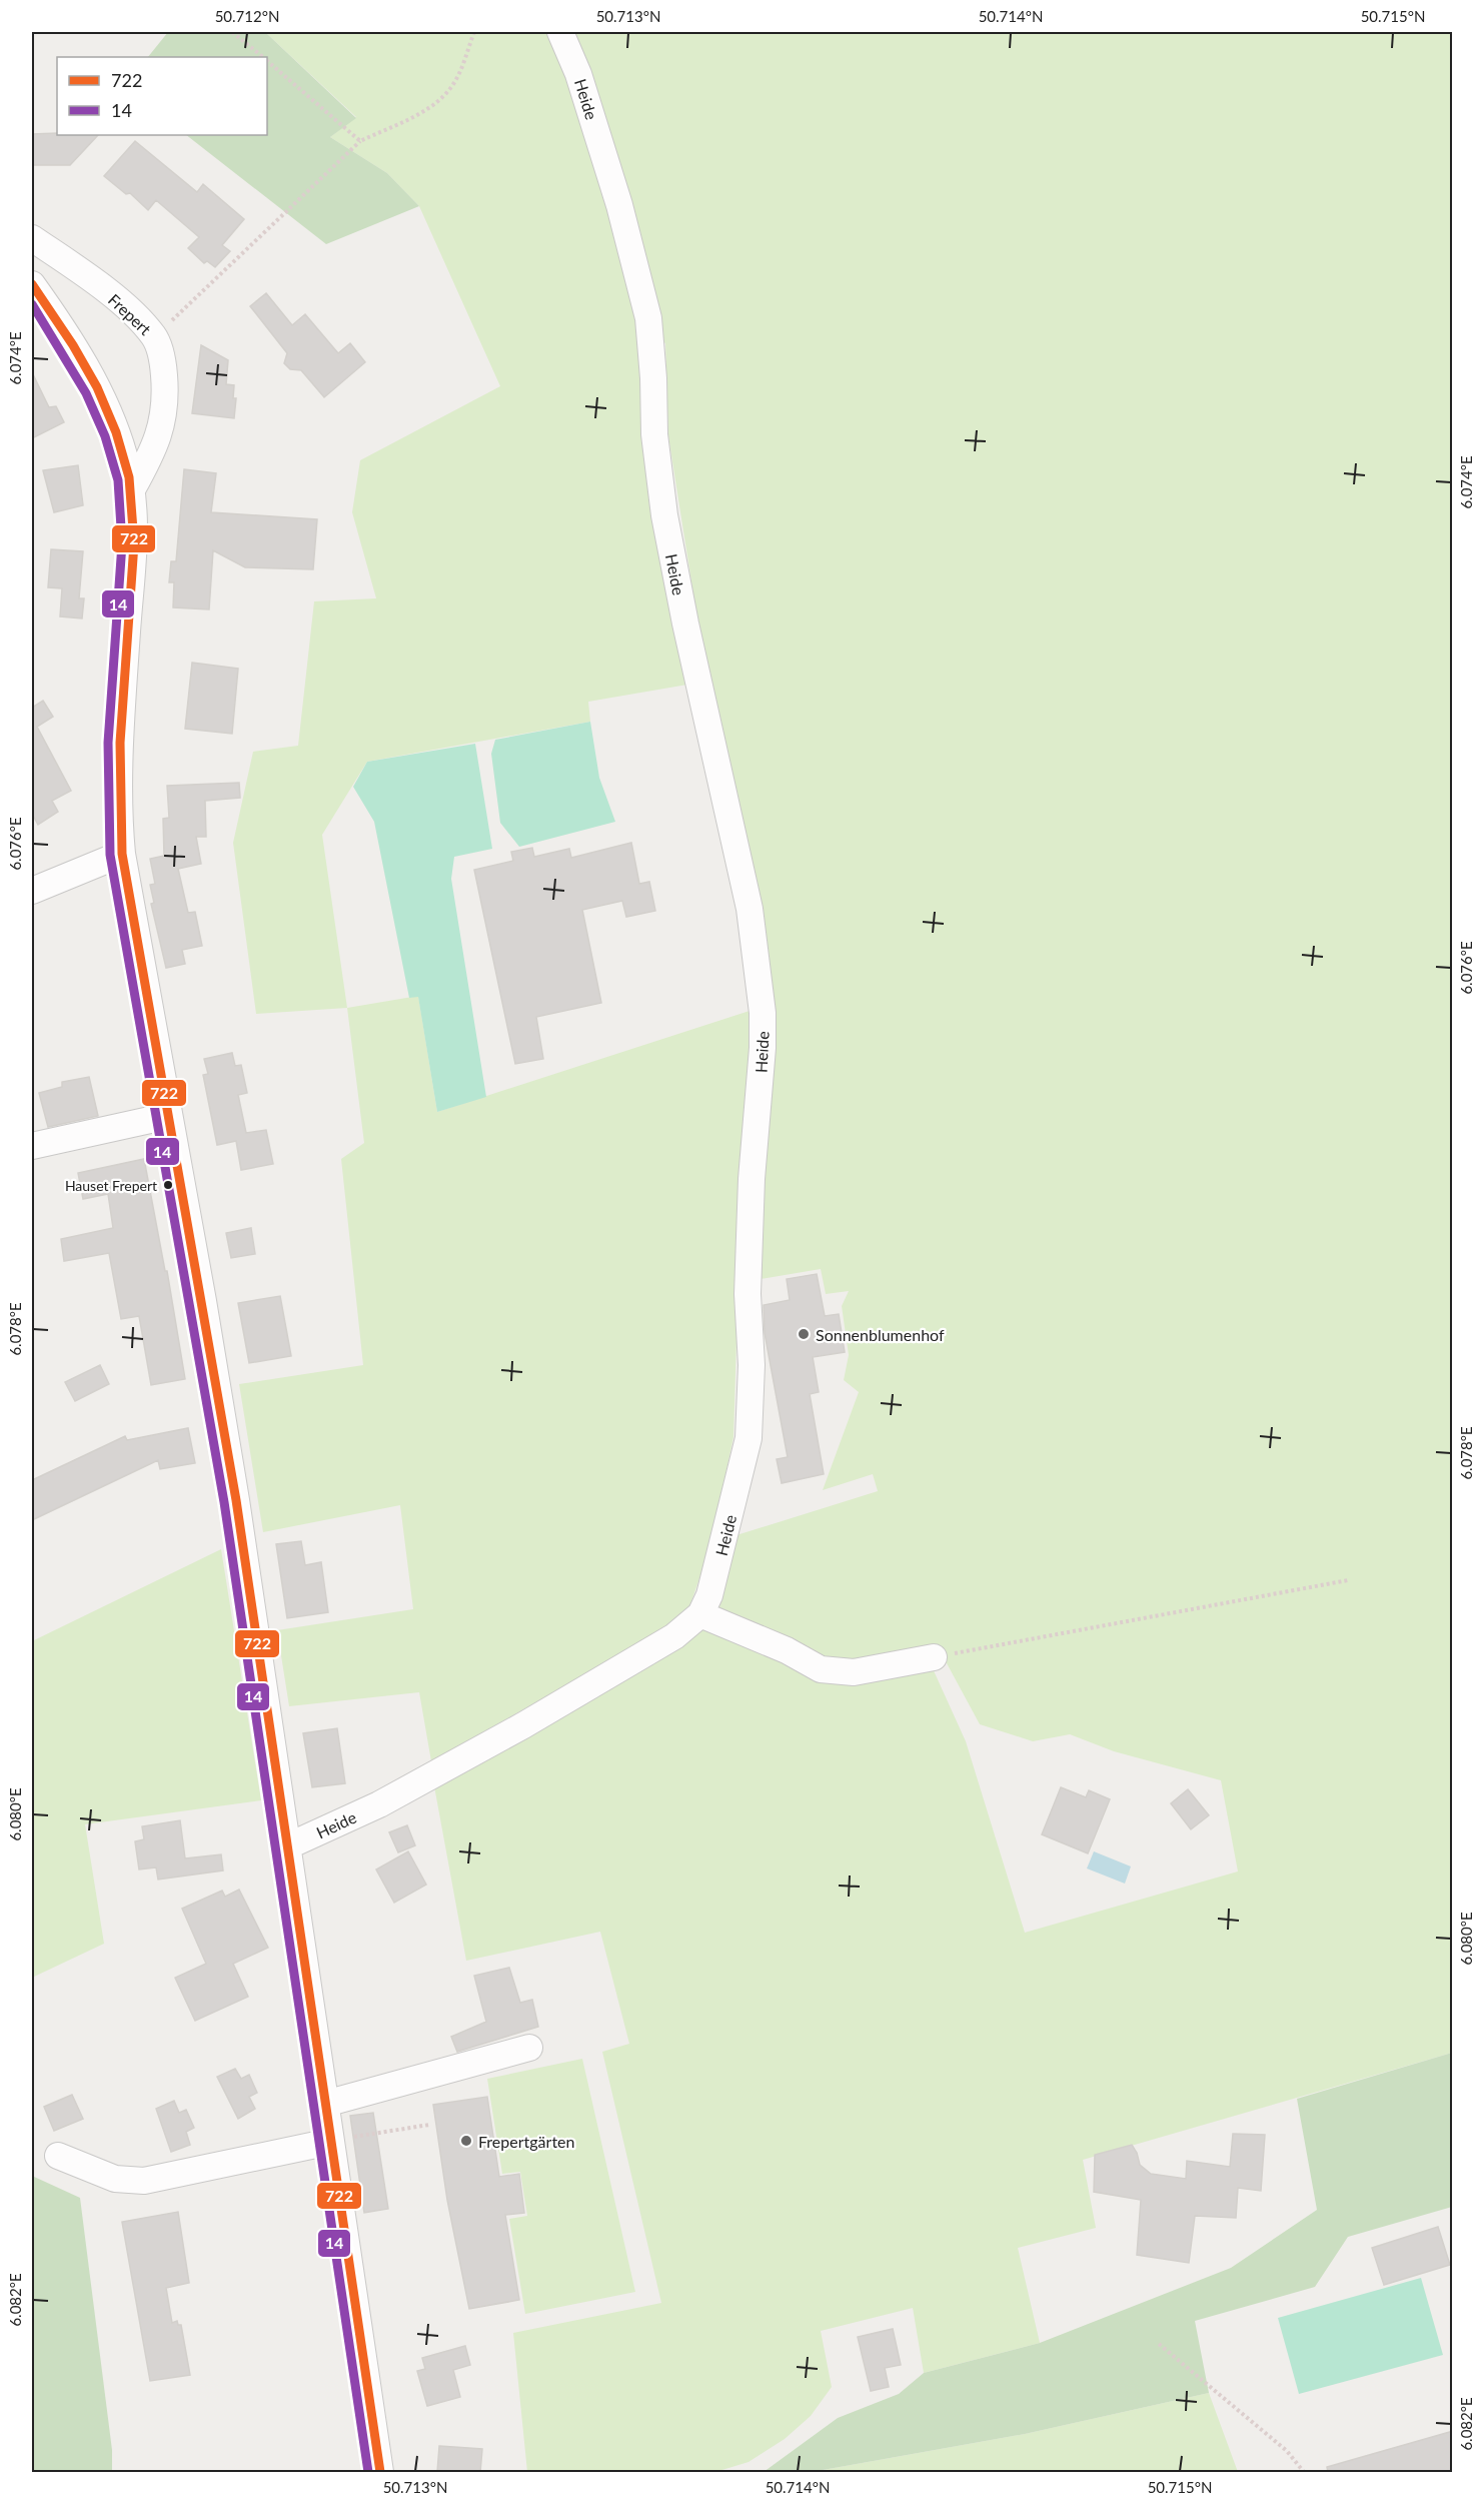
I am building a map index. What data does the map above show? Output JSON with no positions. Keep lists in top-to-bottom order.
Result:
{
  "streets": {
    "street": ["Heide", "Frepert"]
  },
  "places": ["Hauset Frepert", "Sonnenblumenhof", "Frepertgärten"],
  "lines": ["transit line 722", "transit line 14"],
  "legend": ["722", "14"],
  "coordinates": [
    "50.712°N",
    "50.713°N",
    "50.714°N",
    "50.715°N",
    "6.074°E",
    "6.076°E",
    "6.078°E",
    "6.080°E",
    "6.082°E"
  ]
}
